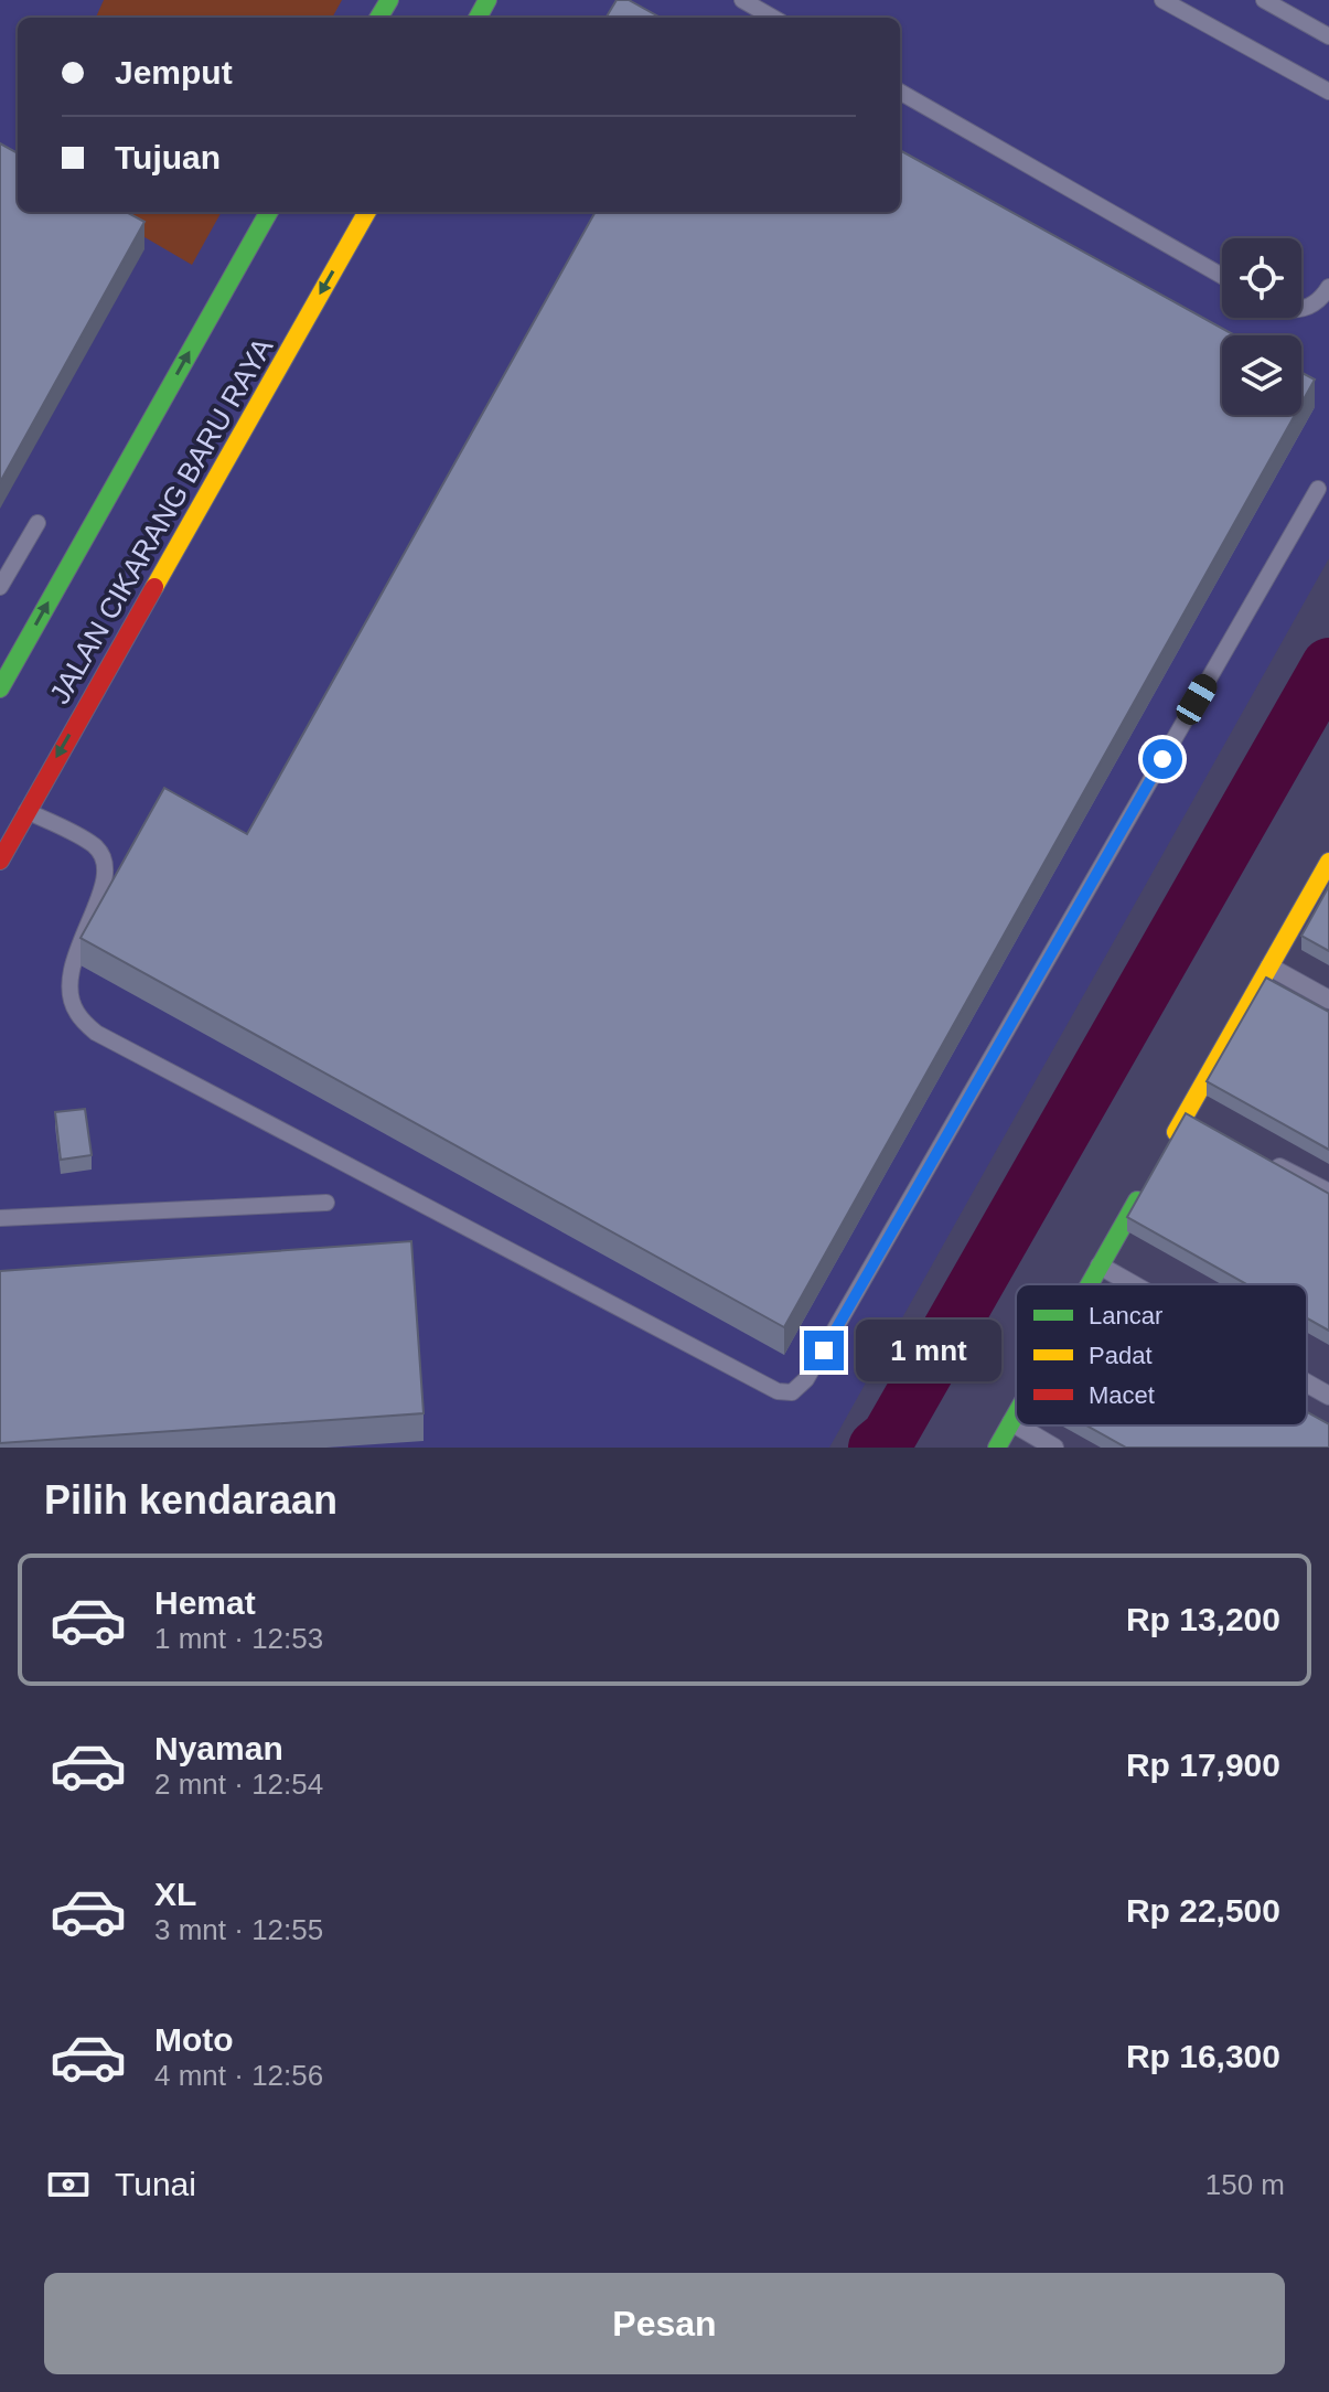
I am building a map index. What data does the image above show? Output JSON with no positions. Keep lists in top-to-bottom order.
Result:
{
  "streets": {
    "main road": ["JALAN CIKARANG BARU RAYA"]
  },
  "legend": ["Lancar", "Padat", "Macet"],
  "page": {
    "banner": ["Jemput", "Tujuan"],
    "bubble": "1 mnt",
    "heading": "Pilih kendaraan",
    "list": [
      {
        "name": "Hemat",
        "note": "1 mnt · 12:53",
        "value": "Rp 13,200"
      },
      {
        "name": "Nyaman",
        "note": "2 mnt · 12:54",
        "value": "Rp 17,900"
      },
      {
        "name": "XL",
        "note": "3 mnt · 12:55",
        "value": "Rp 22,500"
      },
      {
        "name": "Moto",
        "note": "4 mnt · 12:56",
        "value": "Rp 16,300"
      }
    ],
    "pay": ["Tunai", "150 m"],
    "buttons": "Pesan"
  }
}
